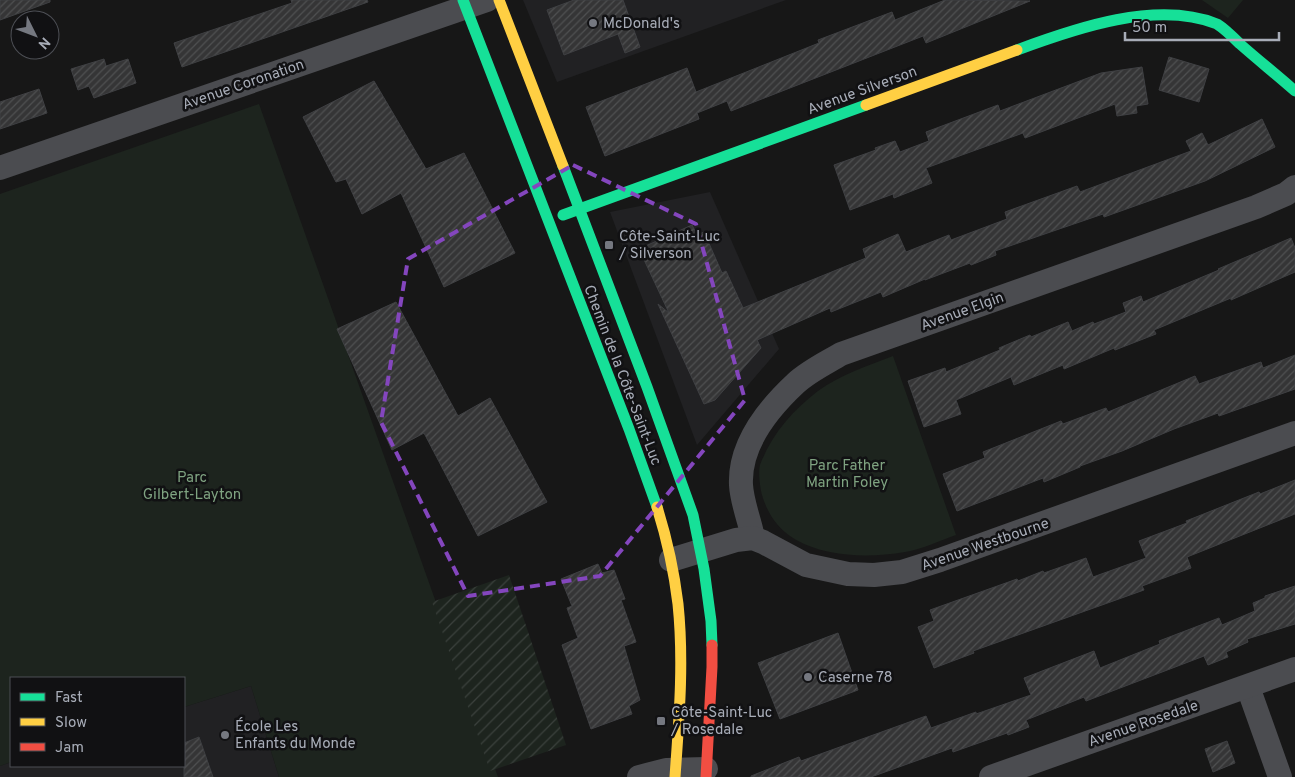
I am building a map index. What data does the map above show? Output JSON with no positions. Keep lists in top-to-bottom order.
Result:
{
  "streets": {
    "main road": ["Avenue Silverson", "Chemin de la Côte-Saint-Luc"],
    "street": [
      "Avenue Coronation",
      "Avenue Elgin",
      "Avenue Westbourne",
      "Avenue Rosedale"
    ]
  },
  "crossings": [
    ["Avenue Coronation", "Chemin de la Côte-Saint-Luc"],
    ["Avenue Silverson", "Chemin de la Côte-Saint-Luc"],
    ["Avenue Elgin", "Avenue Westbourne"]
  ],
  "parks": ["Parc Father Martin Foley", "Parc Gilbert-Layton"],
  "places": {
    "other": ["McDonald's", "Caserne 78", "École Les Enfants du Monde"],
    "transit": ["Côte-Saint-Luc / Silverson", "Côte-Saint-Luc / Rosedale"]
  },
  "legend": ["Fast", "Slow", "Jam"],
  "scale_bar": "50 m",
  "north": "bottom right"
}
